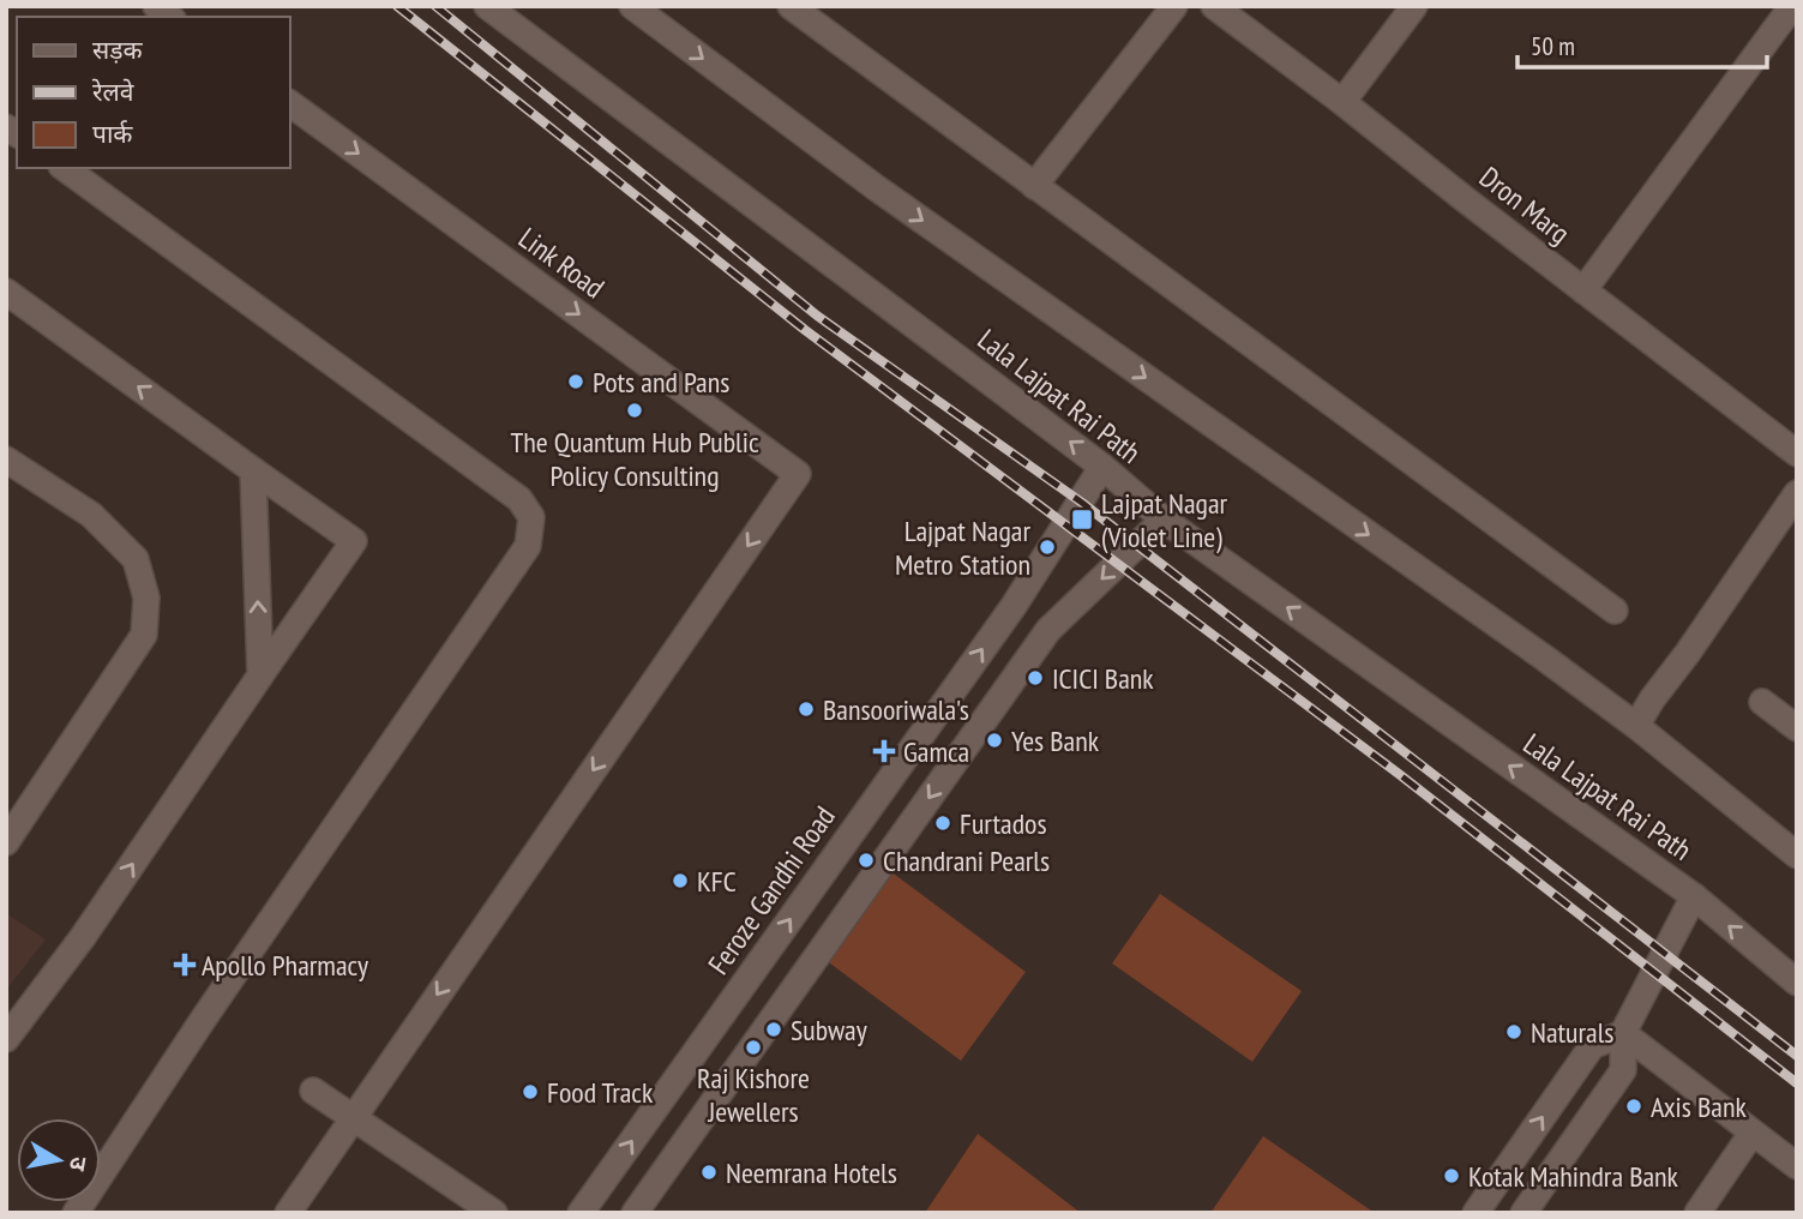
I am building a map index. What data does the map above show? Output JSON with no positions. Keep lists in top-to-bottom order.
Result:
{
  "streets": {
    "street": [
      "Dron Marg",
      "Link Road",
      "Lala Lajpat Rai Path",
      "Feroze Gandhi Road"
    ]
  },
  "crossings": [
    ["Lala Lajpat Rai Path", "Feroze Gandhi Road"]
  ],
  "places": {
    "other": [
      "Pots and Pans",
      "The Quantum Hub Public Policy Consulting",
      "Lajpat Nagar Metro Station",
      "ICICI Bank",
      "Bansooriwala's",
      "Yes Bank",
      "Furtados",
      "Chandrani Pearls",
      "KFC",
      "Subway",
      "Naturals",
      "Raj Kishore Jewellers",
      "Food Track",
      "Axis Bank",
      "Neemrana Hotels",
      "Kotak Mahindra Bank"
    ],
    "transit": ["Lajpat Nagar (Violet Line)"],
    "health": ["Gamca", "Apollo Pharmacy"]
  },
  "legend": ["सड़क", "रेलवे", "पार्क"],
  "scale_bar": "50 m",
  "north": "right"
}
